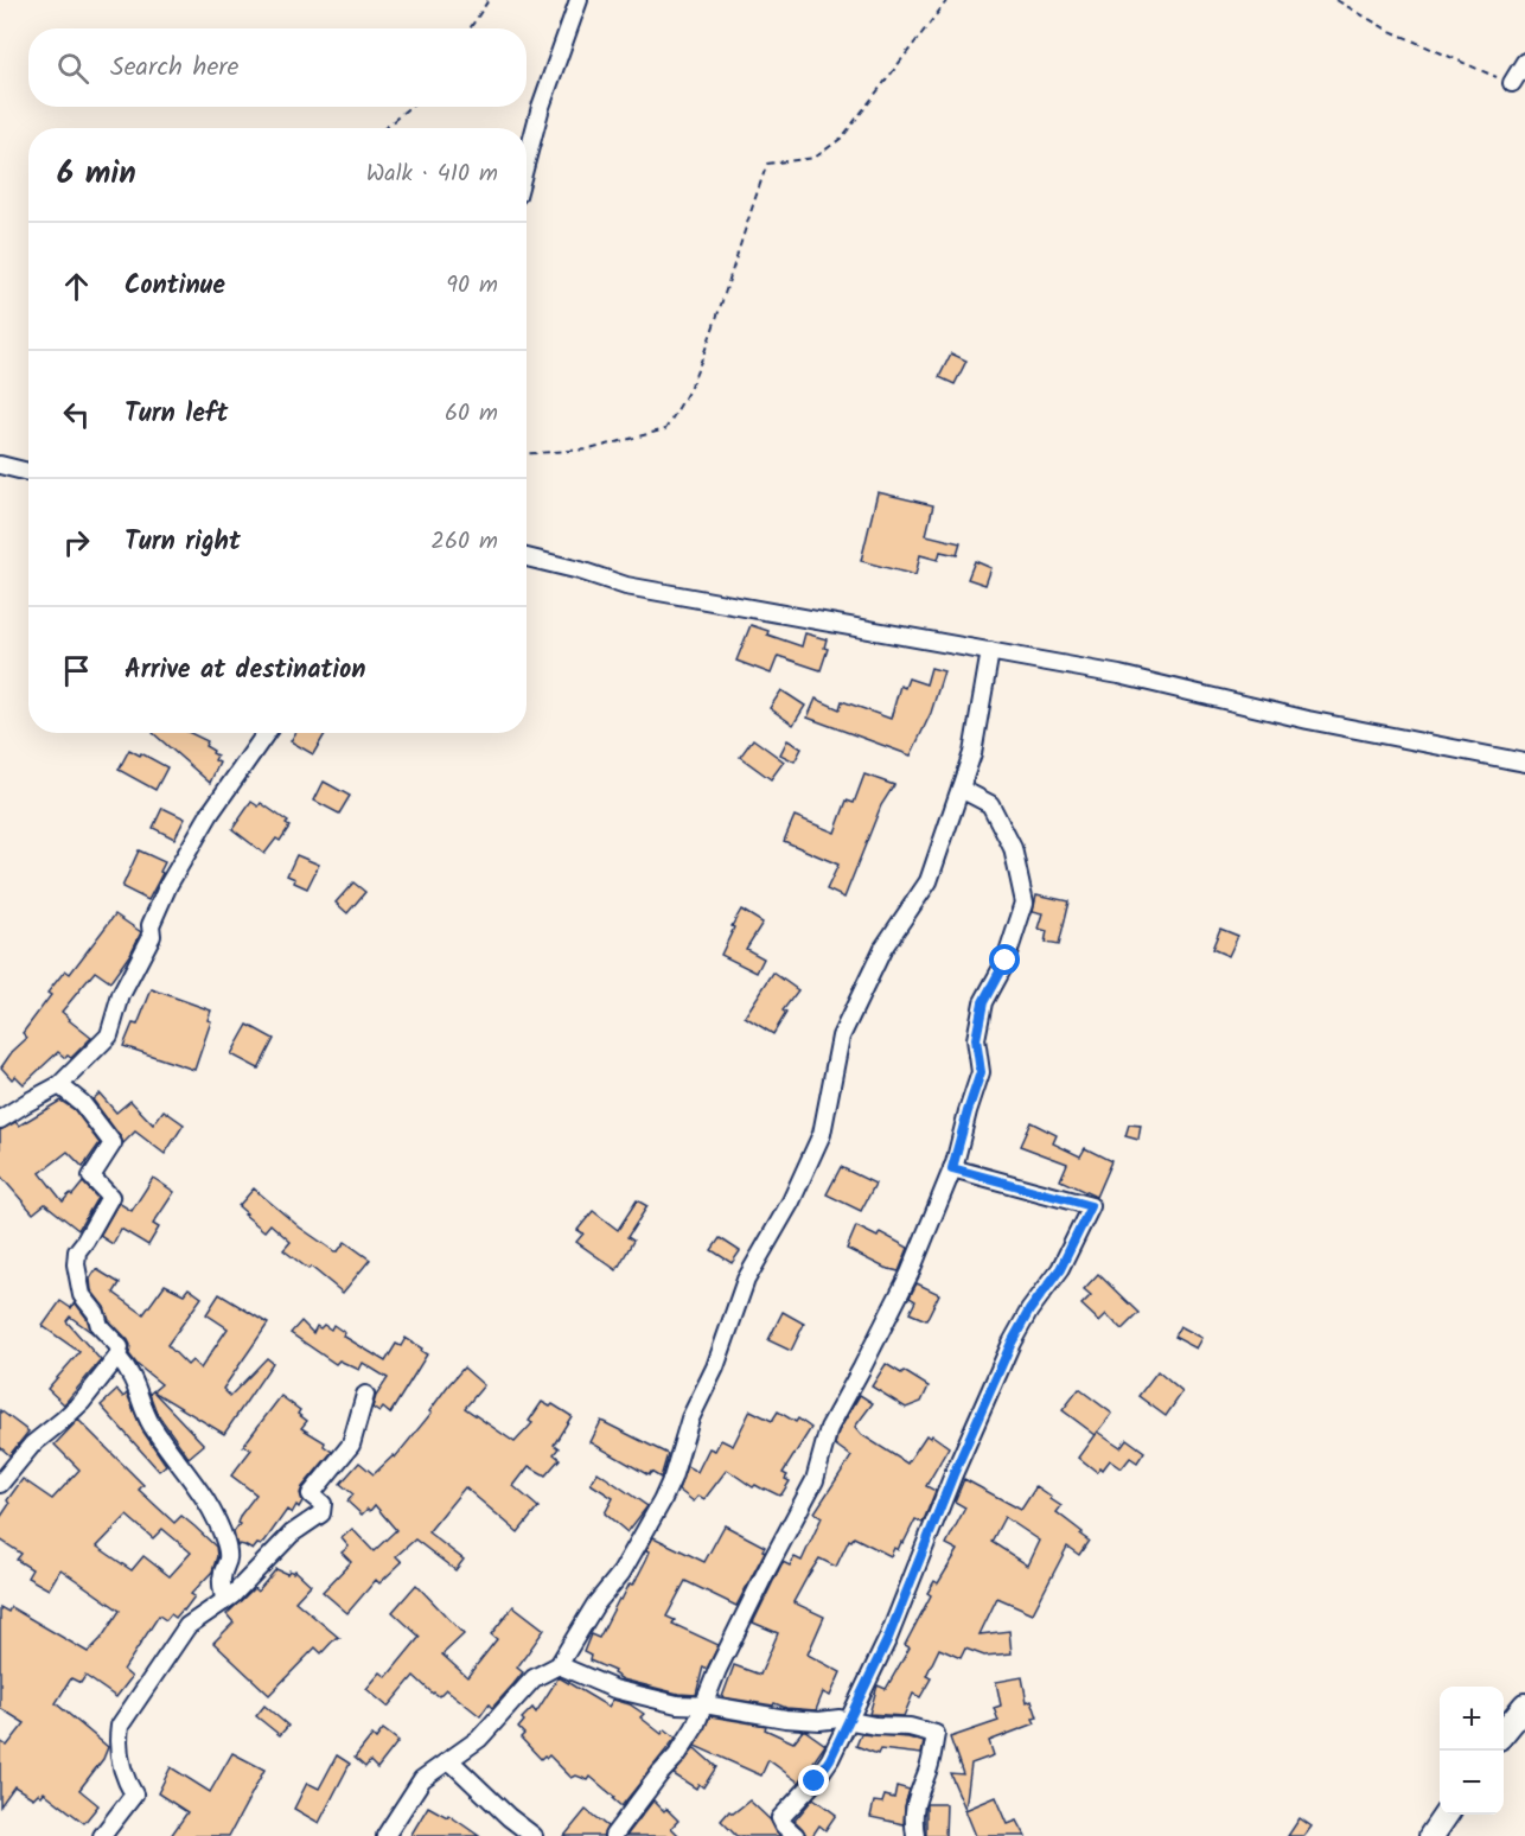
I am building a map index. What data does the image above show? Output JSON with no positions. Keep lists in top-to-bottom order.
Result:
{
  "page": {
    "search": "Search here",
    "heading": ["6 min", "Walk · 410 m"],
    "list": [
      ["Continue", "90 m"],
      ["Turn left", "60 m"],
      ["Turn right", "260 m"],
      "Arrive at destination"
    ],
    "map_buttons": ["+", "−"]
  }
}
